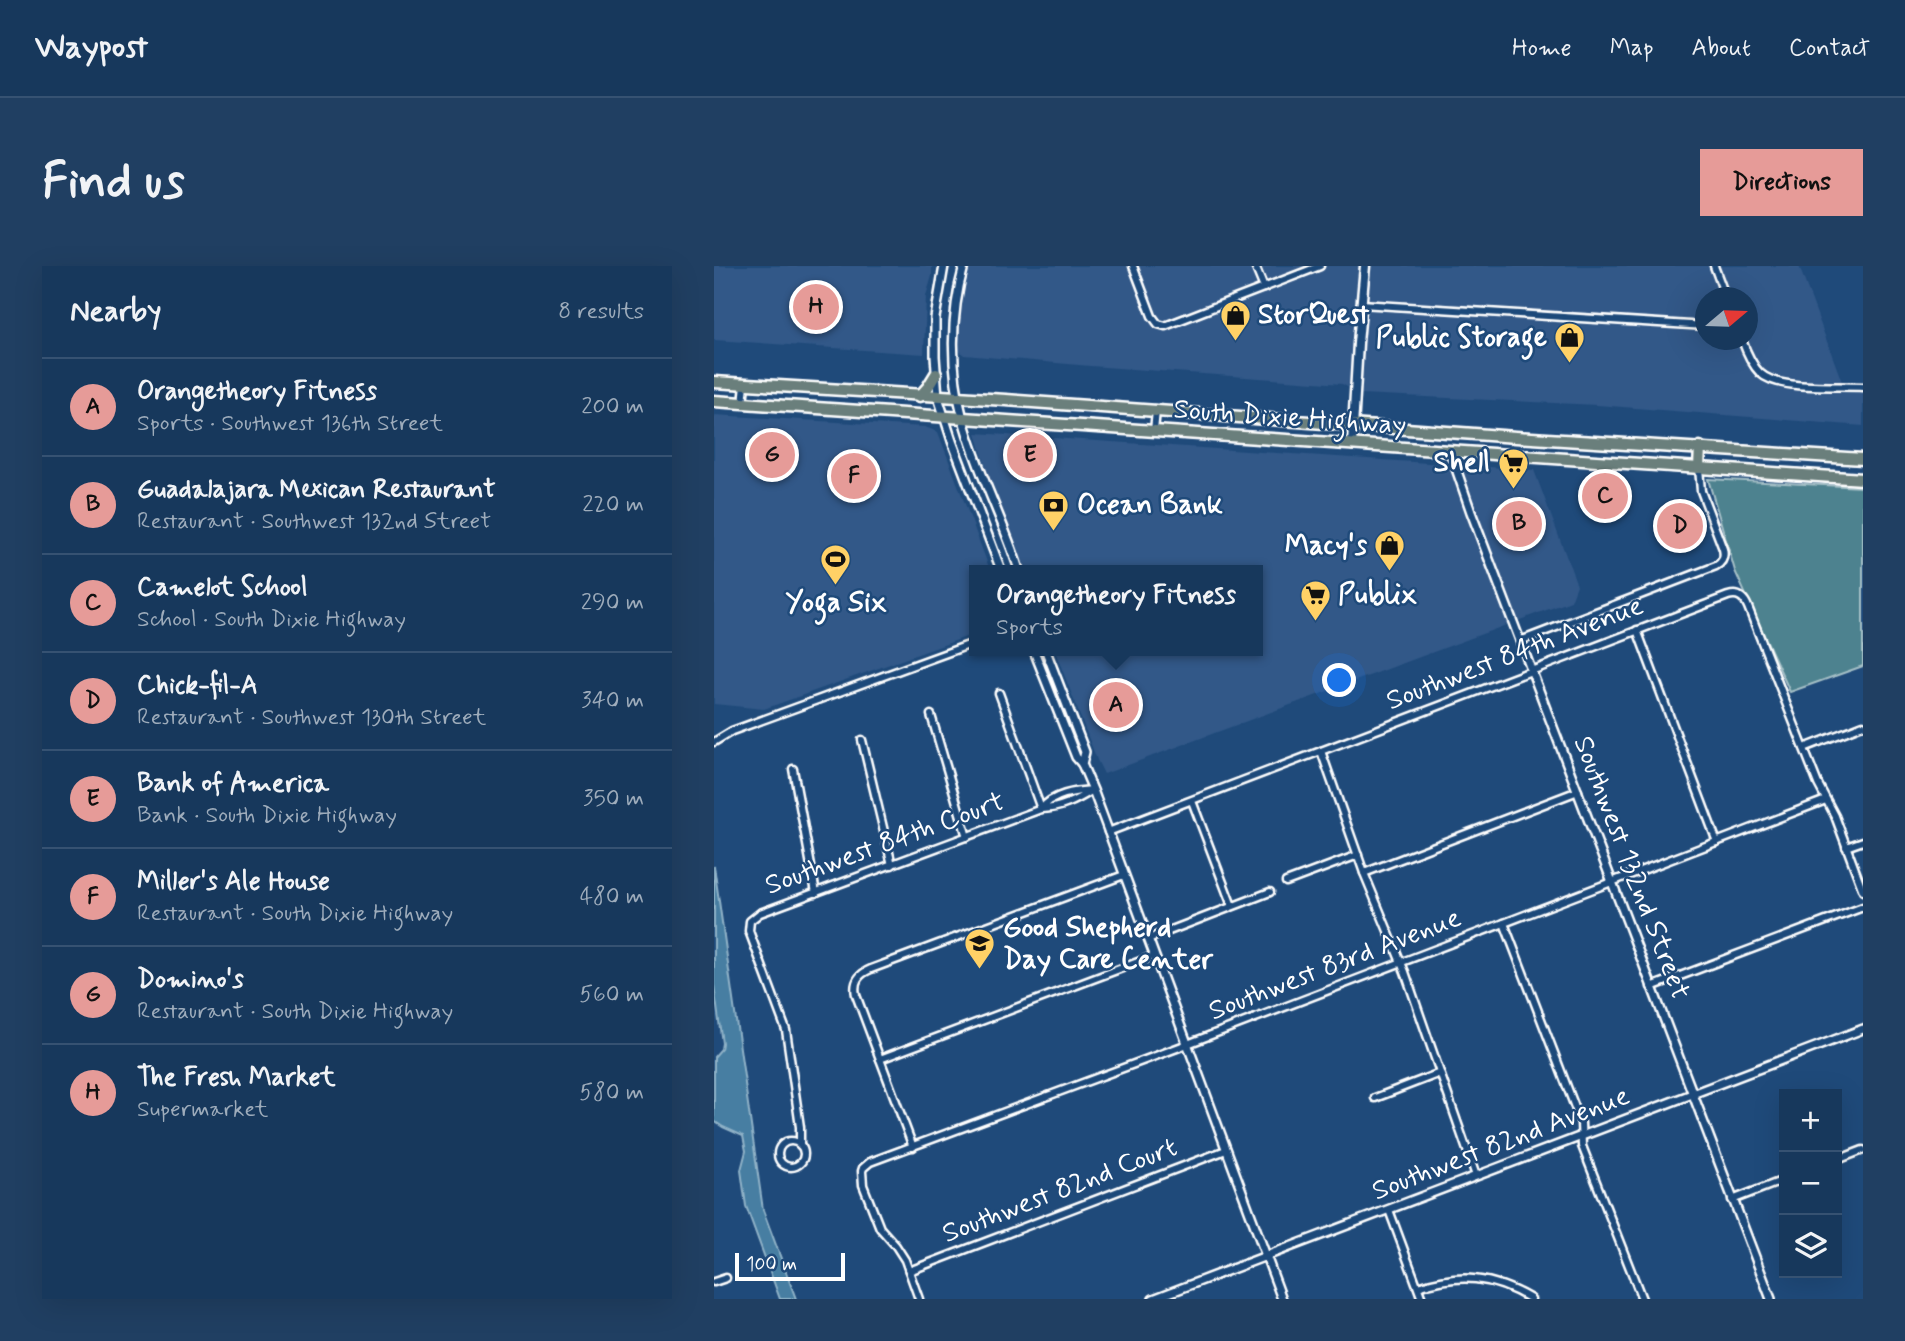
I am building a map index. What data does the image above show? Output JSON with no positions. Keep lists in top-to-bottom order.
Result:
{
  "streets": {
    "highway": ["South Dixie Highway"],
    "street": [
      "Southwest 84th Avenue",
      "Southwest 84th Court",
      "Southwest 132nd Street",
      "Southwest 83rd Avenue",
      "Southwest 82nd Avenue",
      "Southwest 82nd Court"
    ]
  },
  "crossings": [
    ["South Dixie Highway", "Southwest 132nd Street"],
    ["Southwest 84th Avenue", "Southwest 132nd Street"],
    ["Southwest 132nd Street", "Southwest 83rd Avenue"],
    ["Southwest 132nd Street", "Southwest 82nd Avenue"],
    ["Southwest 83rd Avenue", "Southwest 82nd Court"]
  ],
  "places": {
    "shop": ["StorQuest", "Public Storage", "Macy's"],
    "supermarket": ["Shell", "Publix"],
    "bank": ["Ocean Bank"],
    "sports": ["Yoga Six"],
    "school or university": ["Good Shepherd Day Care Center"]
  },
  "scale_bar": "100 m",
  "north": "right",
  "page": {
    "header": "Waypost",
    "nav": [
      "Home",
      "Map",
      "About",
      "Contact"
    ],
    "buttons": "Directions",
    "title": "Find us",
    "heading": ["Nearby", "8 results"],
    "pins": [
      "H",
      "E",
      "G",
      "F",
      "C",
      "B",
      "D",
      "A"
    ],
    "list": [
      {
        "mark": "A",
        "name": "Orangetheory Fitness",
        "note": "Sports · Southwest 136th Street",
        "value": "200 m"
      },
      {
        "mark": "B",
        "name": "Guadalajara Mexican Restaurant",
        "note": "Restaurant · Southwest 132nd Street",
        "value": "220 m"
      },
      {
        "mark": "C",
        "name": "Camelot School",
        "note": "School · South Dixie Highway",
        "value": "290 m"
      },
      {
        "mark": "D",
        "name": "Chick-fil-A",
        "note": "Restaurant · Southwest 130th Street",
        "value": "340 m"
      },
      {
        "mark": "E",
        "name": "Bank of America",
        "note": "Bank · South Dixie Highway",
        "value": "350 m"
      },
      {
        "mark": "F",
        "name": "Miller's Ale House",
        "note": "Restaurant · South Dixie Highway",
        "value": "480 m"
      },
      {
        "mark": "G",
        "name": "Domino's",
        "note": "Restaurant · South Dixie Highway",
        "value": "560 m"
      },
      {
        "mark": "H",
        "name": "The Fresh Market",
        "note": "Supermarket",
        "value": "580 m"
      }
    ],
    "popup": ["Orangetheory Fitness", "Sports"],
    "map_buttons": ["+", "−"],
    "scale": "100 m"
  }
}
